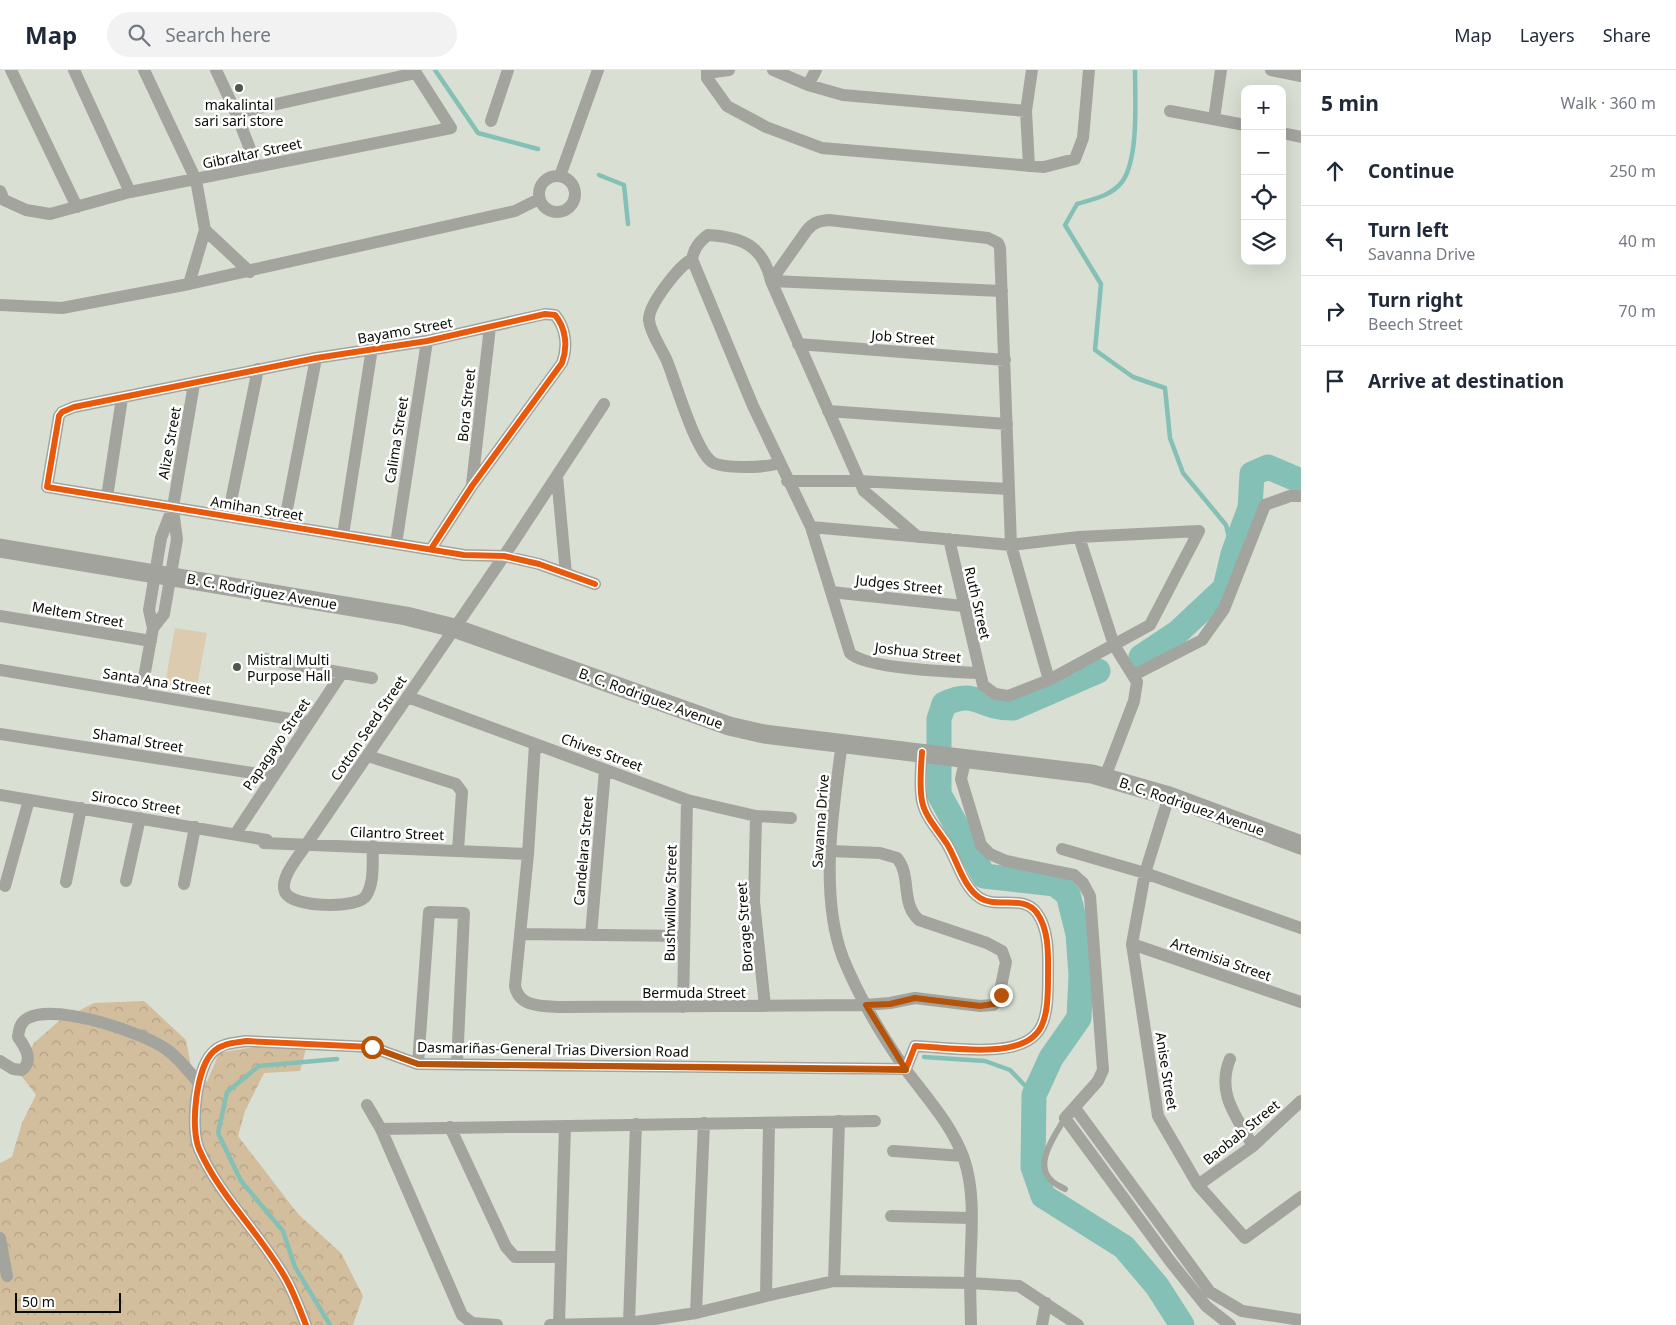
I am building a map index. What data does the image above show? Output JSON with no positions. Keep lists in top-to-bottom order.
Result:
{
  "streets": {
    "street": [
      "Gibraltar Street",
      "Bayamo Street",
      "Job Street",
      "Bora Street",
      "Calima Street",
      "Alize Street",
      "Amihan Street",
      "Judges Street",
      "B. C. Rodriguez Avenue",
      "Ruth Street",
      "Meltem Street",
      "Joshua Street",
      "Santa Ana Street",
      "Cotton Seed Street",
      "Shamal Street",
      "Papagayo Street",
      "Chives Street",
      "Sirocco Street",
      "Savanna Drive",
      "Cilantro Street",
      "Candelara Street",
      "Bushwillow Street",
      "Borage Street",
      "Artemisia Street",
      "Bermuda Street",
      "Dasmariñas-General Trias Diversion Road",
      "Anise Street",
      "Baobab Street"
    ]
  },
  "crossings": [
    ["Bayamo Street", "Bora Street"],
    ["Bayamo Street", "Calima Street"],
    ["Bayamo Street", "Alize Street"],
    ["Bayamo Street", "Amihan Street"],
    ["Calima Street", "Amihan Street"],
    ["Alize Street", "Amihan Street"],
    ["Alize Street", "B. C. Rodriguez Avenue"],
    ["Alize Street", "Meltem Street"],
    ["Amihan Street", "Cotton Seed Street"],
    ["Judges Street", "Ruth Street"],
    ["Judges Street", "Joshua Street"],
    ["B. C. Rodriguez Avenue", "Cotton Seed Street"],
    ["B. C. Rodriguez Avenue", "Savanna Drive"],
    ["B. C. Rodriguez Avenue", "Anise Street"],
    ["Ruth Street", "Joshua Street"],
    ["Santa Ana Street", "Papagayo Street"],
    ["Cotton Seed Street", "Chives Street"],
    ["Cotton Seed Street", "Cilantro Street"],
    ["Shamal Street", "Papagayo Street"],
    ["Papagayo Street", "Sirocco Street"],
    ["Chives Street", "Candelara Street"],
    ["Chives Street", "Bushwillow Street"],
    ["Chives Street", "Borage Street"],
    ["Sirocco Street", "Cilantro Street"],
    ["Savanna Drive", "Bermuda Street"],
    ["Savanna Drive", "Dasmariñas-General Trias Diversion Road"],
    ["Bushwillow Street", "Bermuda Street"],
    ["Borage Street", "Bermuda Street"],
    ["Artemisia Street", "Anise Street"],
    ["Anise Street", "Baobab Street"]
  ],
  "places": ["makalintal sari sari store", "Mistral Multi Purpose Hall"],
  "scale_bar": "50 m",
  "page": {
    "header": "Map",
    "search": "Search here",
    "nav": ["Map", "Layers", "Share"],
    "heading": ["5 min", "Walk · 360 m"],
    "map_buttons": ["+", "−"],
    "list": [
      ["Continue", "250 m"],
      ["Turn left", "Savanna Drive", "40 m"],
      ["Turn right", "Beech Street", "70 m"],
      "Arrive at destination"
    ],
    "scale": "50 m"
  }
}
